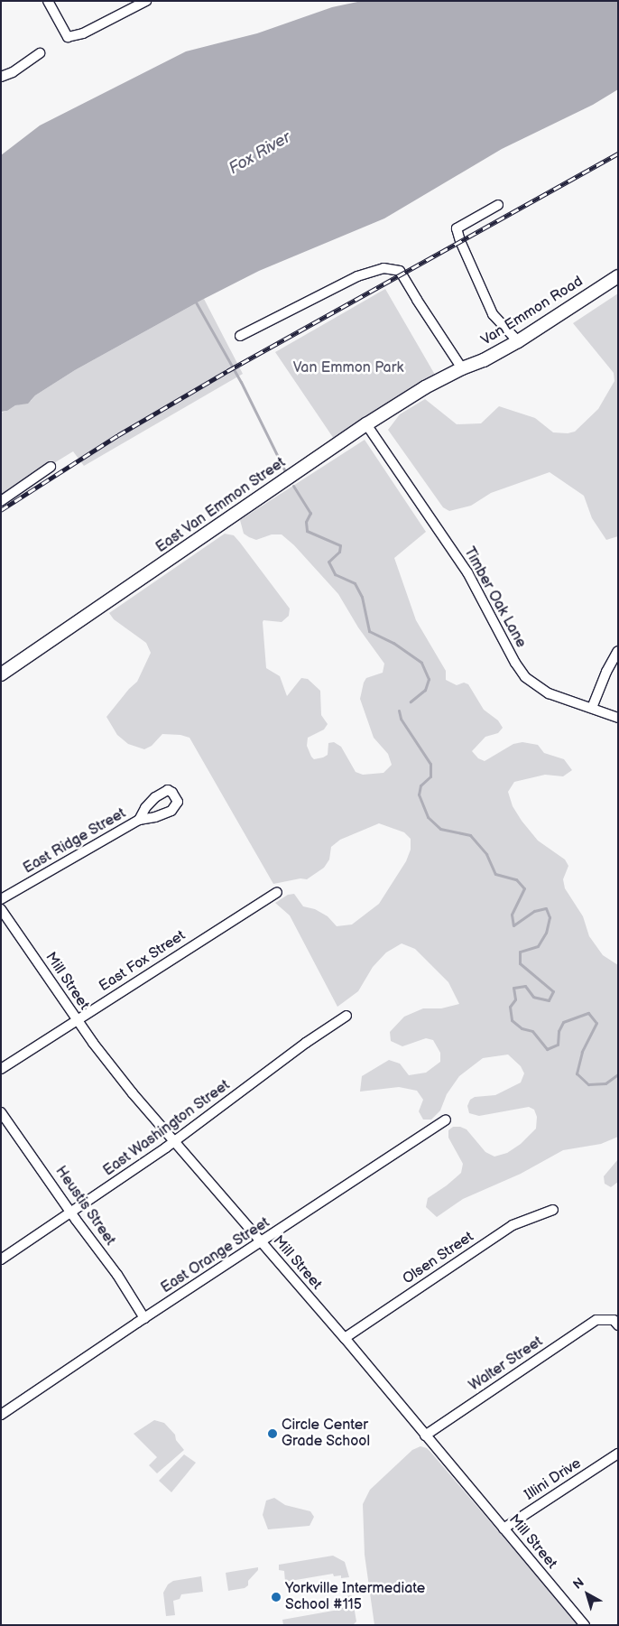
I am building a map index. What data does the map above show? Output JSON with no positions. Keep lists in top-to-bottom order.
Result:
{
  "streets": {
    "street": [
      "Van Emmon Road",
      "East Van Emmon Street",
      "Timber Oak Lane",
      "East Ridge Street",
      "East Fox Street",
      "Mill Street",
      "East Washington Street",
      "Heustis Street",
      "East Orange Street",
      "Olsen Street",
      "Walter Street",
      "Illini Drive"
    ]
  },
  "crossings": [
    ["Van Emmon Road", "East Van Emmon Street"],
    ["East Van Emmon Street", "Timber Oak Lane"],
    ["East Fox Street", "Mill Street"],
    ["Mill Street", "East Washington Street"],
    ["Mill Street", "East Orange Street"],
    ["Mill Street", "Olsen Street"],
    ["Mill Street", "Walter Street"],
    ["Mill Street", "Illini Drive"],
    ["East Washington Street", "Heustis Street"],
    ["Heustis Street", "East Orange Street"]
  ],
  "water": ["Fox River"],
  "parks": ["Van Emmon Park"],
  "places": ["Circle Center Grade School", "Yorkville Intermediate School #115"],
  "north": "top left"
}
